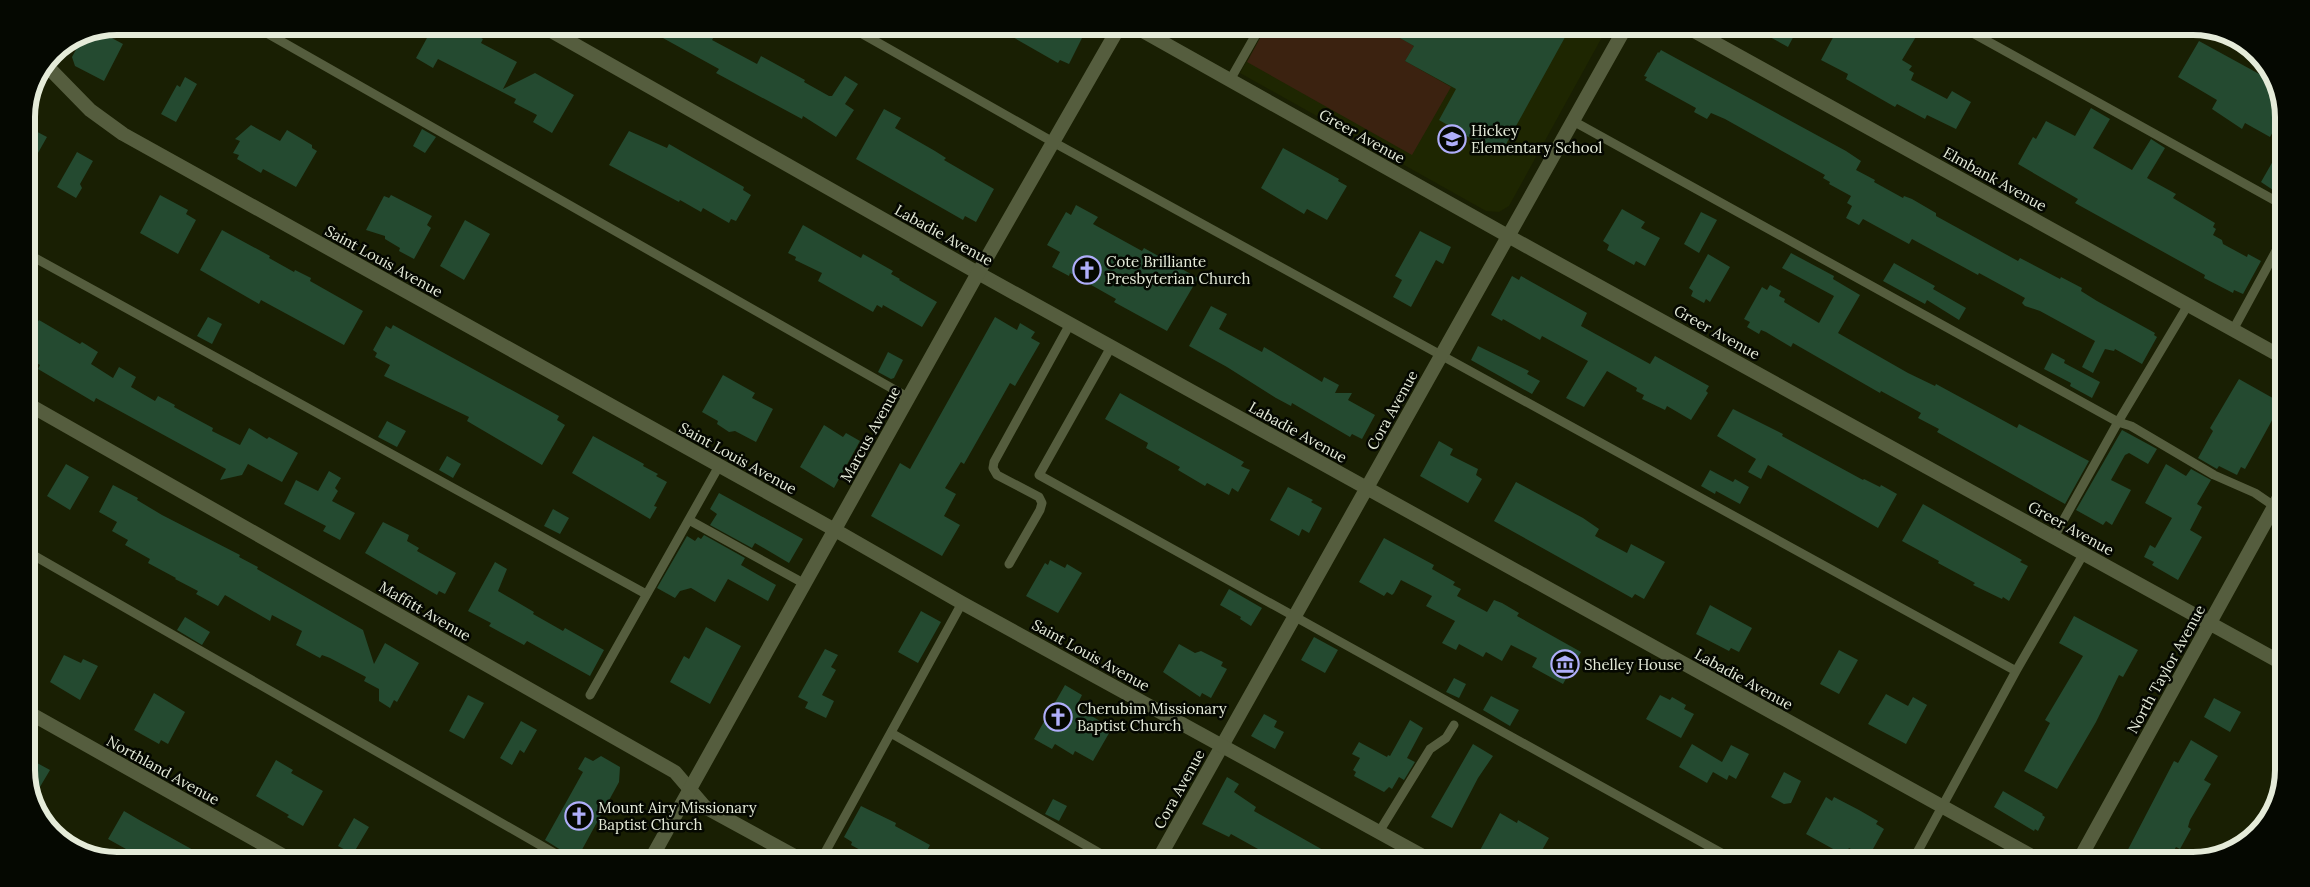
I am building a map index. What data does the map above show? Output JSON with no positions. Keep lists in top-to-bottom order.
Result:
{
  "streets": {
    "street": [
      "Greer Avenue",
      "Elmbank Avenue",
      "Labadie Avenue",
      "Saint Louis Avenue",
      "Cora Avenue",
      "Marcus Avenue",
      "Maffitt Avenue",
      "North Taylor Avenue",
      "Northland Avenue"
    ]
  },
  "crossings": [
    ["Greer Avenue", "Cora Avenue"],
    ["Greer Avenue", "North Taylor Avenue"],
    ["Labadie Avenue", "Cora Avenue"],
    ["Labadie Avenue", "Marcus Avenue"],
    ["Saint Louis Avenue", "Cora Avenue"],
    ["Saint Louis Avenue", "Marcus Avenue"],
    ["Marcus Avenue", "Maffitt Avenue"]
  ],
  "places": {
    "school or university": ["Hickey Elementary School"],
    "church": ["Cote Brilliante Presbyterian Church", "Cherubim Missionary Baptist Church", "Mount Airy Missionary Baptist Church"],
    "museum": ["Shelley House"]
  }
}
